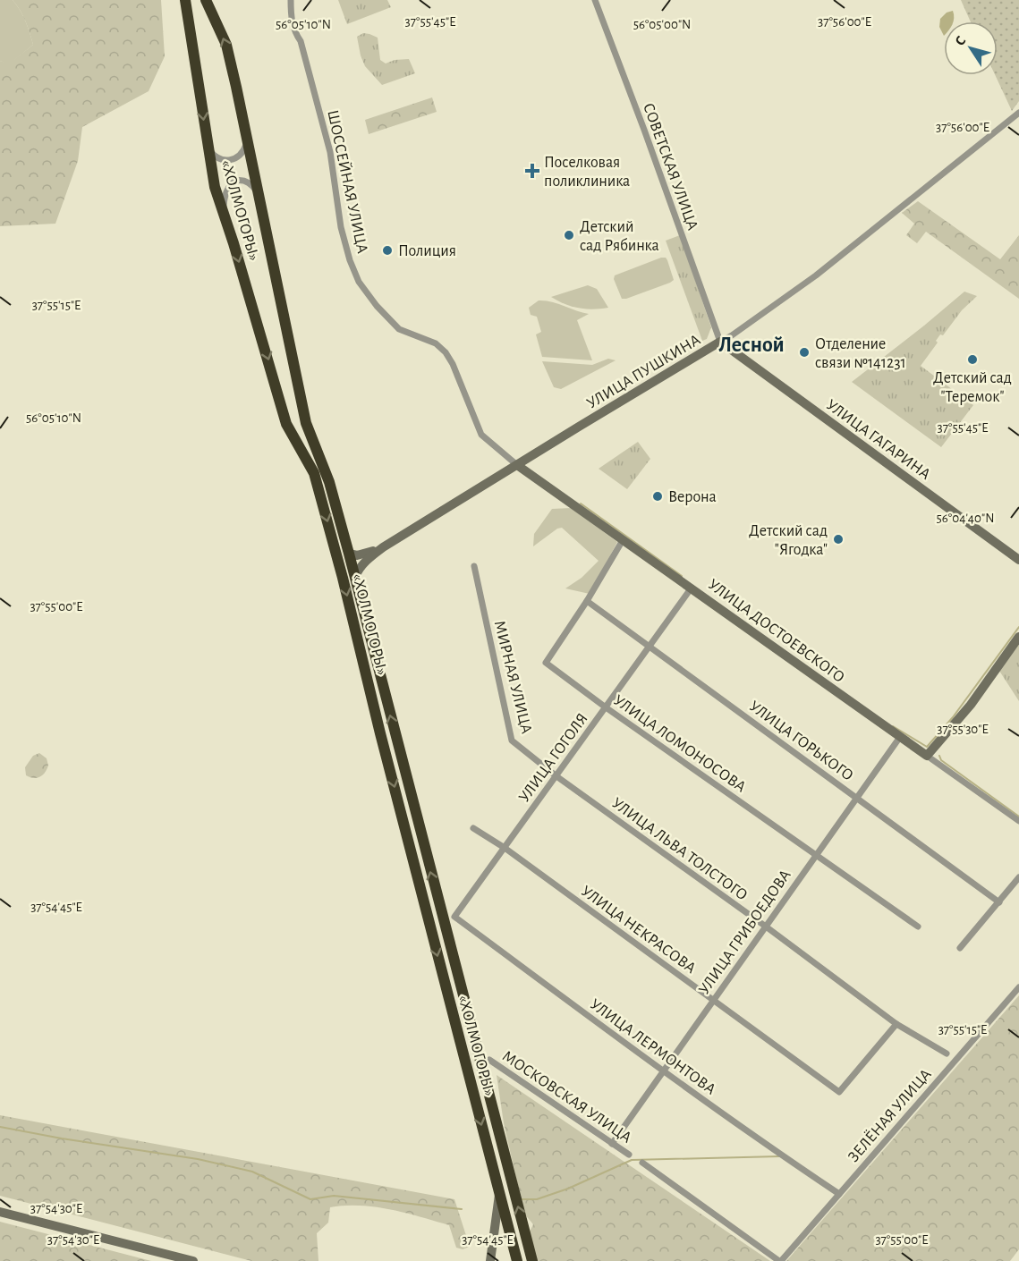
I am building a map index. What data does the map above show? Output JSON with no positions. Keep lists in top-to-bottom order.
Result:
{
  "streets": {
    "highway": ["«ХОЛМОГОРЫ»"],
    "street": [
      "СОВЕТСКАЯ УЛИЦА",
      "ШОССЕЙНАЯ УЛИЦА",
      "УЛИЦА ПУШКИНА",
      "УЛИЦА ГАГАРИНА",
      "УЛИЦА ДОСТОЕВСКОГО",
      "МИРНАЯ УЛИЦА",
      "УЛИЦА ГОРЬКОГО",
      "УЛИЦА ЛОМОНОСОВА",
      "УЛИЦА ГОГОЛЯ",
      "УЛИЦА ЛЬВА ТОЛСТОГО",
      "УЛИЦА НЕКРАСОВА",
      "УЛИЦА ГРИБОЕДОВА",
      "УЛИЦА ЛЕРМОНТОВА",
      "МОСКОВСКАЯ УЛИЦА",
      "ЗЕЛЁНАЯ УЛИЦА"
    ]
  },
  "crossings": [
    ["СОВЕТСКАЯ УЛИЦА", "УЛИЦА ПУШКИНА"],
    ["СОВЕТСКАЯ УЛИЦА", "УЛИЦА ГАГАРИНА"],
    ["ШОССЕЙНАЯ УЛИЦА", "УЛИЦА ПУШКИНА"],
    ["ШОССЕЙНАЯ УЛИЦА", "УЛИЦА ДОСТОЕВСКОГО"],
    ["УЛИЦА ПУШКИНА", "УЛИЦА ГАГАРИНА"],
    ["УЛИЦА ПУШКИНА", "УЛИЦА ДОСТОЕВСКОГО"],
    ["УЛИЦА ДОСТОЕВСКОГО", "УЛИЦА ЛОМОНОСОВА"],
    ["УЛИЦА ДОСТОЕВСКОГО", "УЛИЦА ГОГОЛЯ"],
    ["УЛИЦА ДОСТОЕВСКОГО", "УЛИЦА ГРИБОЕДОВА"],
    ["МИРНАЯ УЛИЦА", "УЛИЦА ГОГОЛЯ"],
    ["МИРНАЯ УЛИЦА", "УЛИЦА ЛЬВА ТОЛСТОГО"],
    ["УЛИЦА ГОРЬКОГО", "УЛИЦА ЛОМОНОСОВА"],
    ["УЛИЦА ГОРЬКОГО", "УЛИЦА ГОГОЛЯ"],
    ["УЛИЦА ГОРЬКОГО", "УЛИЦА ГРИБОЕДОВА"],
    ["УЛИЦА ЛОМОНОСОВА", "УЛИЦА ГОГОЛЯ"],
    ["УЛИЦА ЛОМОНОСОВА", "УЛИЦА ГРИБОЕДОВА"],
    ["УЛИЦА ГОГОЛЯ", "УЛИЦА ЛЬВА ТОЛСТОГО"],
    ["УЛИЦА ГОГОЛЯ", "УЛИЦА НЕКРАСОВА"],
    ["УЛИЦА ГОГОЛЯ", "УЛИЦА ЛЕРМОНТОВА"],
    ["УЛИЦА ЛЬВА ТОЛСТОГО", "УЛИЦА НЕКРАСОВА"],
    ["УЛИЦА ЛЬВА ТОЛСТОГО", "УЛИЦА ГРИБОЕДОВА"],
    ["УЛИЦА НЕКРАСОВА", "УЛИЦА ГРИБОЕДОВА"],
    ["УЛИЦА ГРИБОЕДОВА", "УЛИЦА ЛЕРМОНТОВА"],
    ["УЛИЦА ГРИБОЕДОВА", "МОСКОВСКАЯ УЛИЦА"],
    ["УЛИЦА ЛЕРМОНТОВА", "ЗЕЛЁНАЯ УЛИЦА"],
    ["МОСКОВСКАЯ УЛИЦА", "ЗЕЛЁНАЯ УЛИЦА"]
  ],
  "districts": ["Лесной"],
  "places": {
    "health": ["Поселковая поликлиника"],
    "other": [
      "Детский сад Рябинка",
      "Полиция",
      "Отделение связи №141231",
      "Детский сад \"Теремок\"",
      "Верона",
      "Детский сад \"Ягодка\""
    ]
  },
  "north": "top left",
  "coordinates": [
    "37°55'45\"E",
    "37°56'00\"E",
    "56°05'10\"N",
    "56°05'00\"N",
    "37°55'15\"E",
    "56°04'40\"N",
    "37°55'00\"E",
    "37°55'30\"E",
    "37°54'45\"E",
    "37°54'30\"E"
  ]
}
